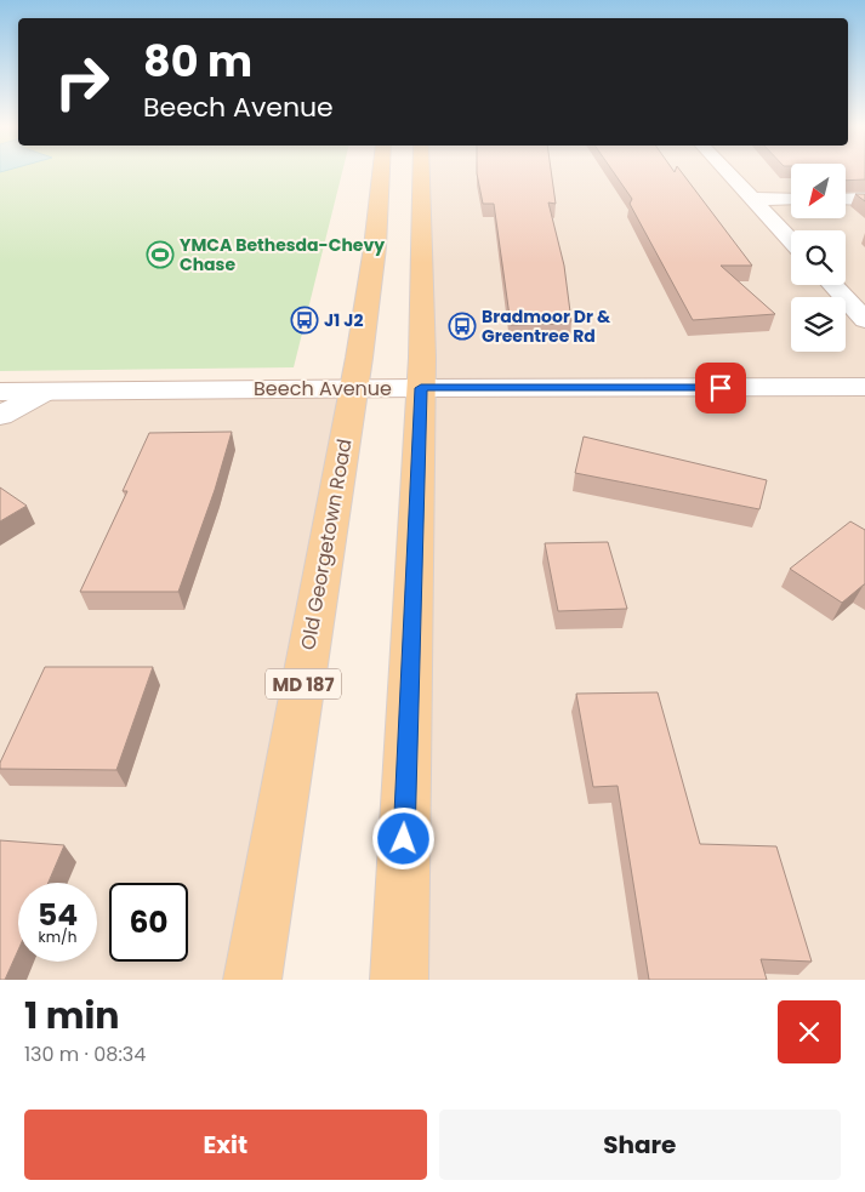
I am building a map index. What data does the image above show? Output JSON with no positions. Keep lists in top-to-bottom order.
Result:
{
  "streets": {
    "main road": ["Old Georgetown Road", "MD 187"],
    "street": ["Beech Avenue"]
  },
  "crossings": [
    ["Beech Avenue", "Old Georgetown Road"]
  ],
  "places": {
    "sports": ["YMCA Bethesda-Chevy Chase"],
    "bus stop": ["J1 J2", "Bradmoor Dr & Greentree Rd"]
  },
  "north": "bottom left",
  "page": {
    "turn": ["80 m", "Beech Avenue"],
    "speed": "54 km/h",
    "limit": "60",
    "heading": ["1 min", "130 m · 08:34"],
    "buttons": ["Exit", "Share"]
  }
}
